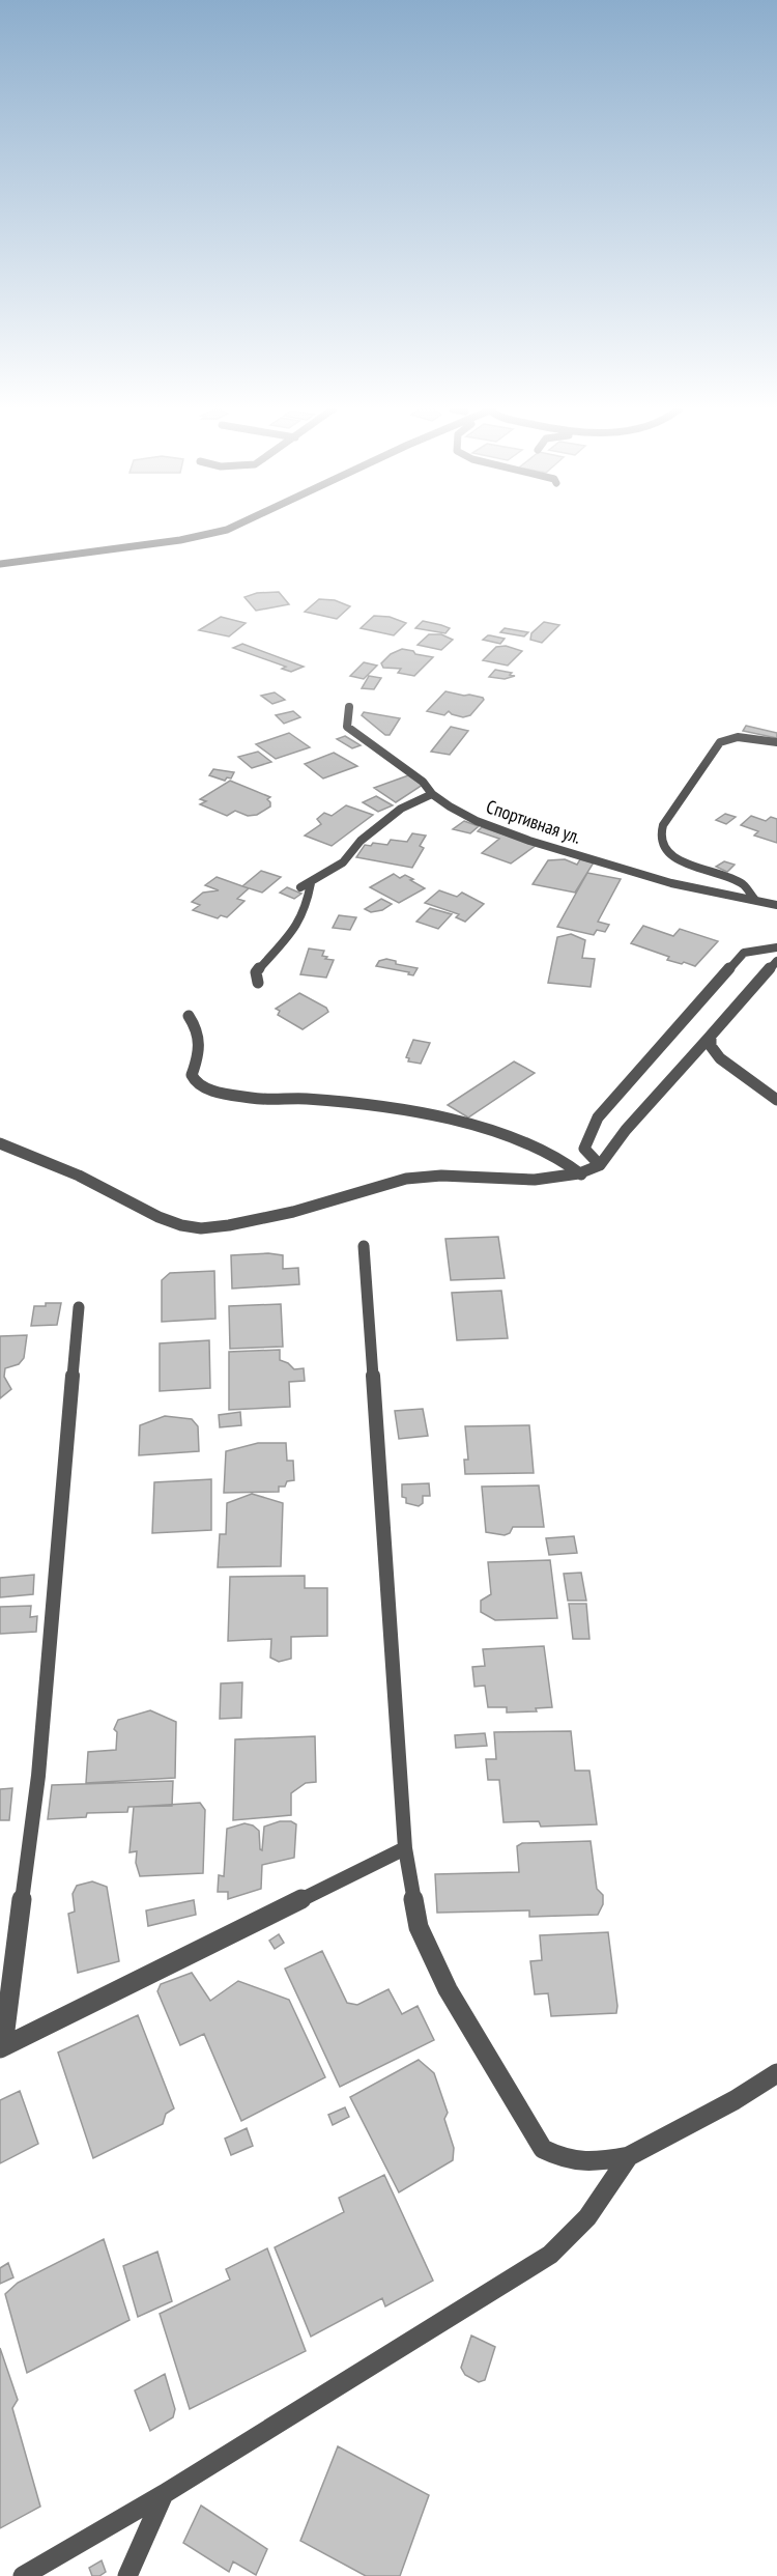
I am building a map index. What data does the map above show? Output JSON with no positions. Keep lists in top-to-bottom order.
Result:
{
  "streets": {
    "street": ["Спортивная ул."]
  }
}
